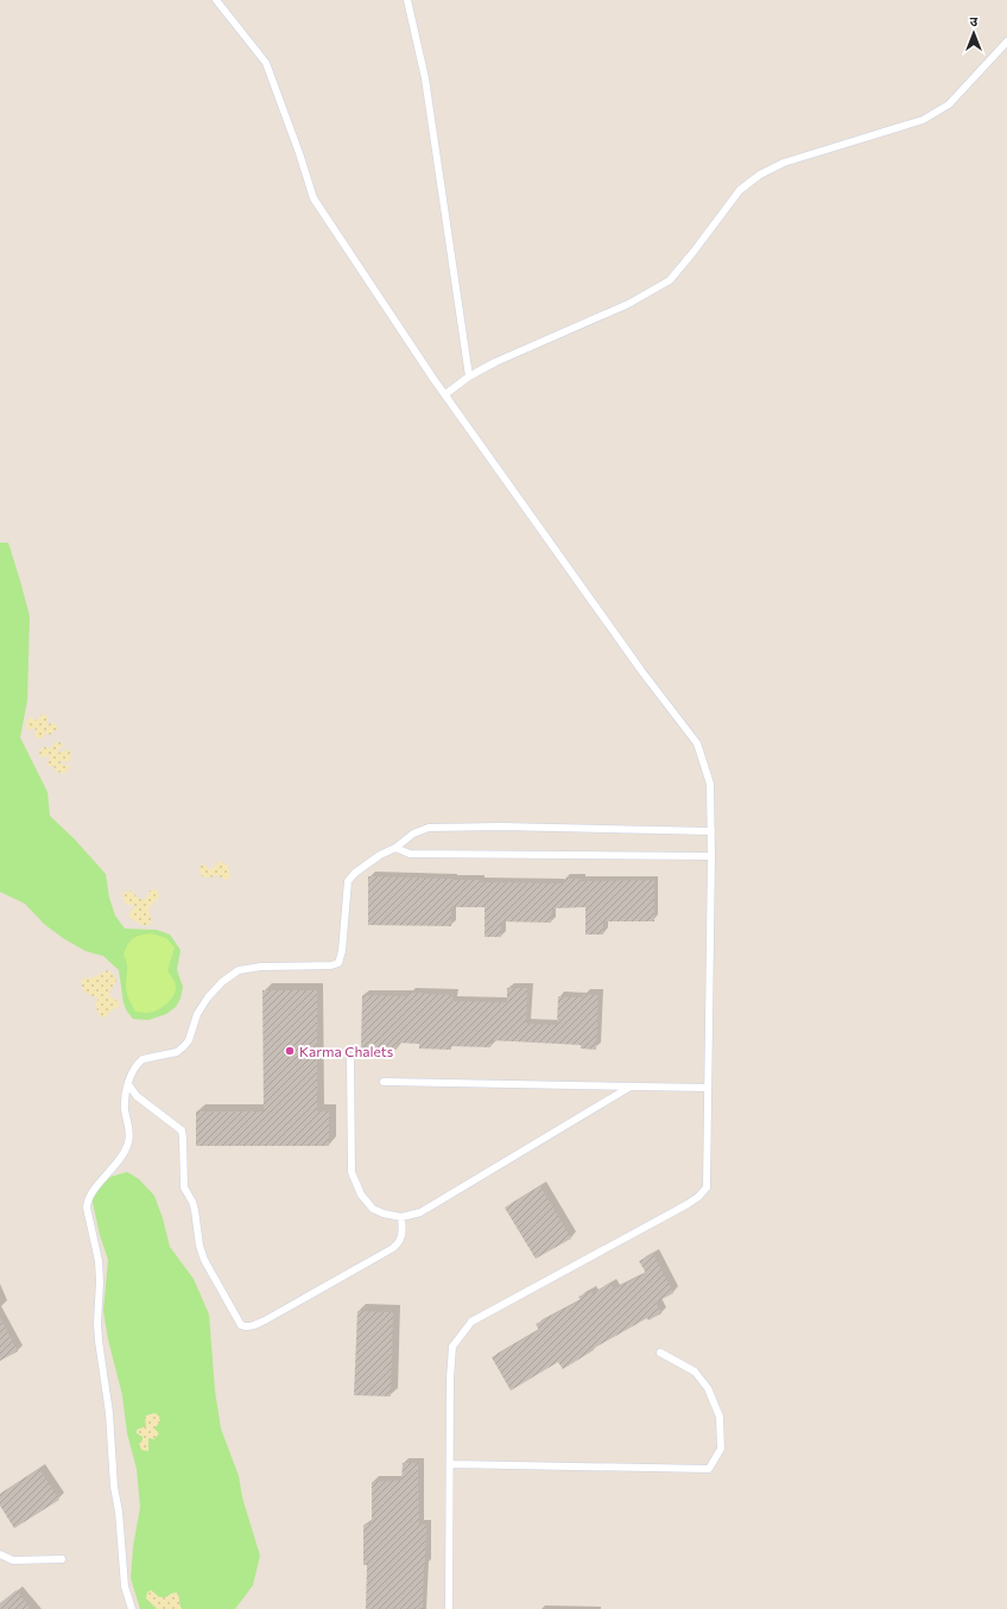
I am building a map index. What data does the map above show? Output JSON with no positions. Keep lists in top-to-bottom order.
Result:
{
  "places": ["Karma Chalets"],
  "north": "top"
}
